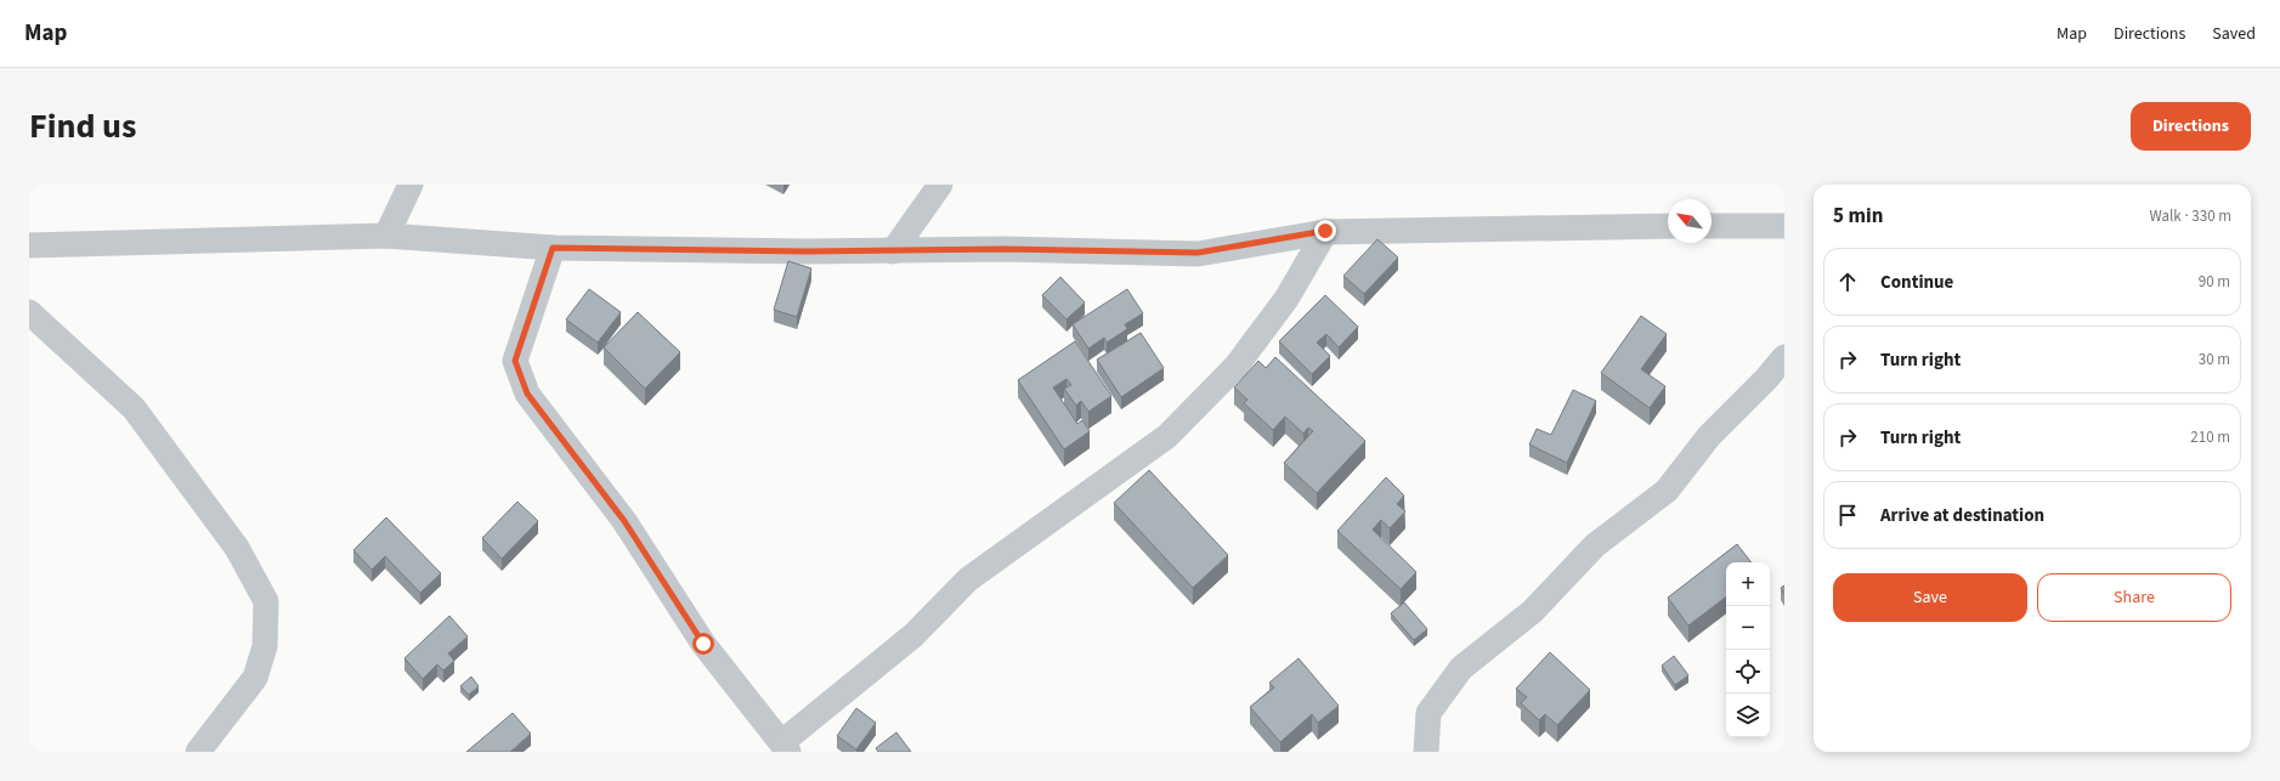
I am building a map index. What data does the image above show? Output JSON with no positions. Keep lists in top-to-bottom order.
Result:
{
  "north": "top left",
  "page": {
    "header": "Map",
    "nav": ["Map", "Directions", "Saved"],
    "title": "Find us",
    "buttons": [
      "Directions",
      ["Save", "Share"]
    ],
    "heading": ["5 min", "Walk · 330 m"],
    "list": [
      ["Continue", "90 m"],
      ["Turn right", "30 m"],
      ["Turn right", "210 m"],
      "Arrive at destination"
    ],
    "map_buttons": ["+", "−"]
  }
}
